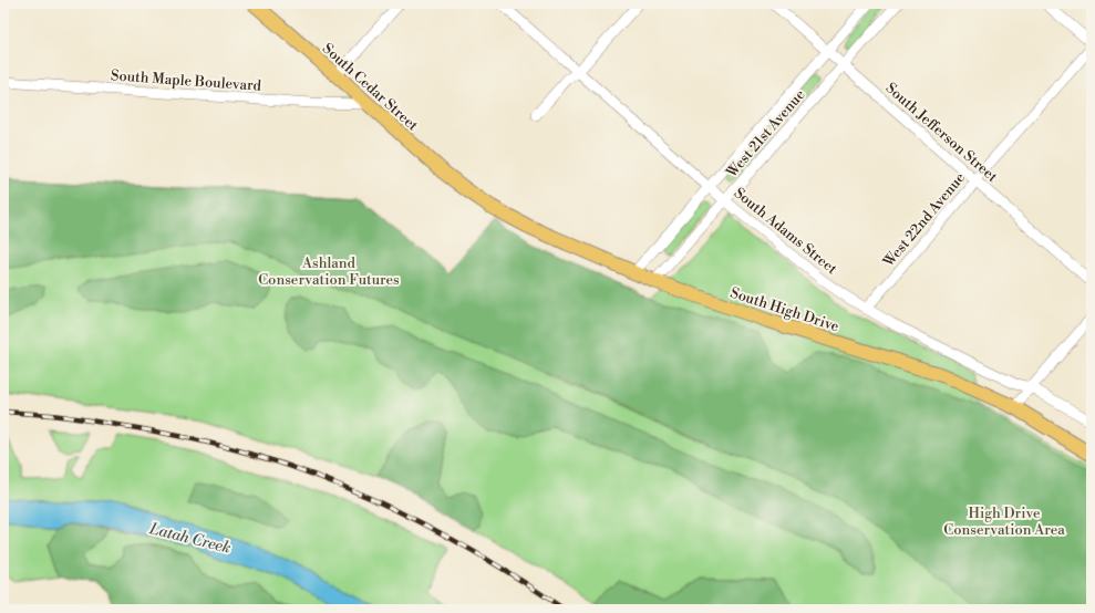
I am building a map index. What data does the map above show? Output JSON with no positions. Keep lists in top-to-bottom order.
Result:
{
  "streets": {
    "main road": ["South Cedar Street", "South High Drive"],
    "street": [
      "South Maple Boulevard",
      "South Jefferson Street",
      "West 21st Avenue",
      "West 22nd Avenue",
      "South Adams Street"
    ]
  },
  "crossings": [
    ["South Maple Boulevard", "South Cedar Street"],
    ["South Cedar Street", "South High Drive"],
    ["South Jefferson Street", "West 21st Avenue"],
    ["South Jefferson Street", "West 22nd Avenue"],
    ["West 21st Avenue", "South Adams Street"],
    ["West 21st Avenue", "South High Drive"],
    ["West 22nd Avenue", "South Adams Street"]
  ],
  "water": ["Latah Creek"],
  "parks": ["Ashland Conservation Futures", "High Drive Conservation Area"]
}
